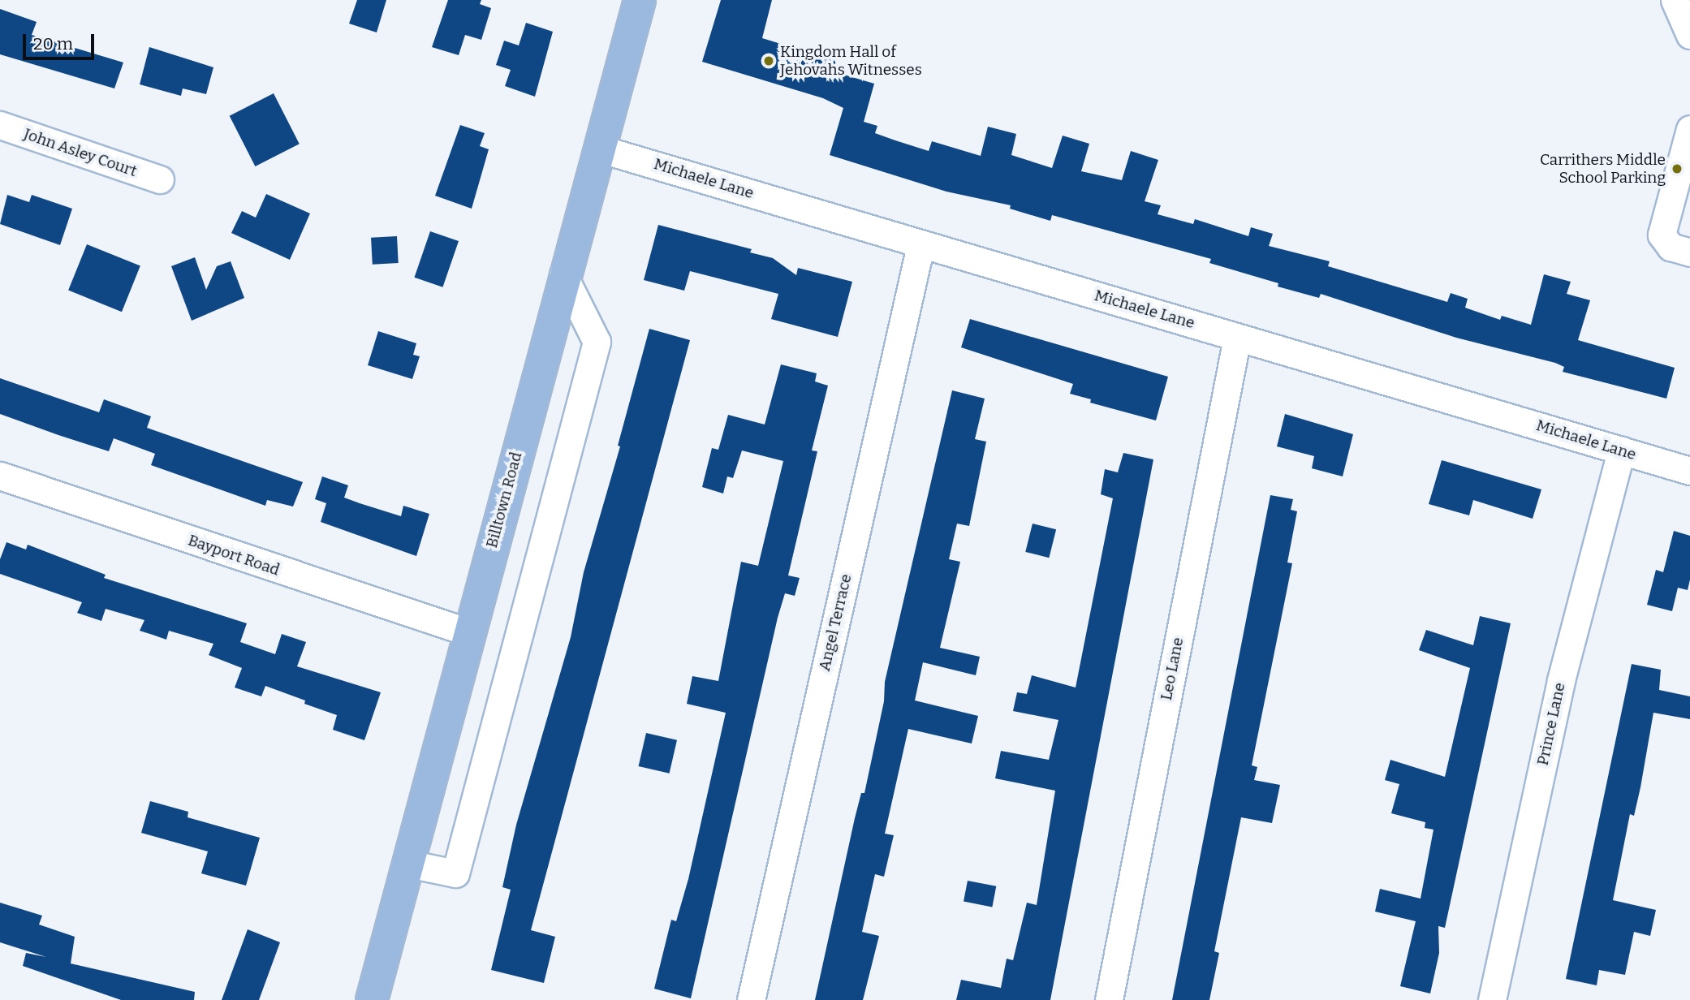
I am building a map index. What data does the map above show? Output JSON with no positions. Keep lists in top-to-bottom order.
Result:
{
  "streets": {
    "main road": ["Billtown Road"],
    "street": [
      "John Asley Court",
      "Michaele Lane",
      "Bayport Road",
      "Angel Terrace",
      "Leo Lane",
      "Prince Lane"
    ]
  },
  "crossings": [
    ["Michaele Lane", "Billtown Road"],
    ["Michaele Lane", "Angel Terrace"],
    ["Michaele Lane", "Leo Lane"],
    ["Michaele Lane", "Prince Lane"],
    ["Billtown Road", "Bayport Road"]
  ],
  "places": ["Kingdom Hall of Jehovahs Witnesses", "Carrithers Middle School Parking"],
  "scale_bar": "20 m"
}
